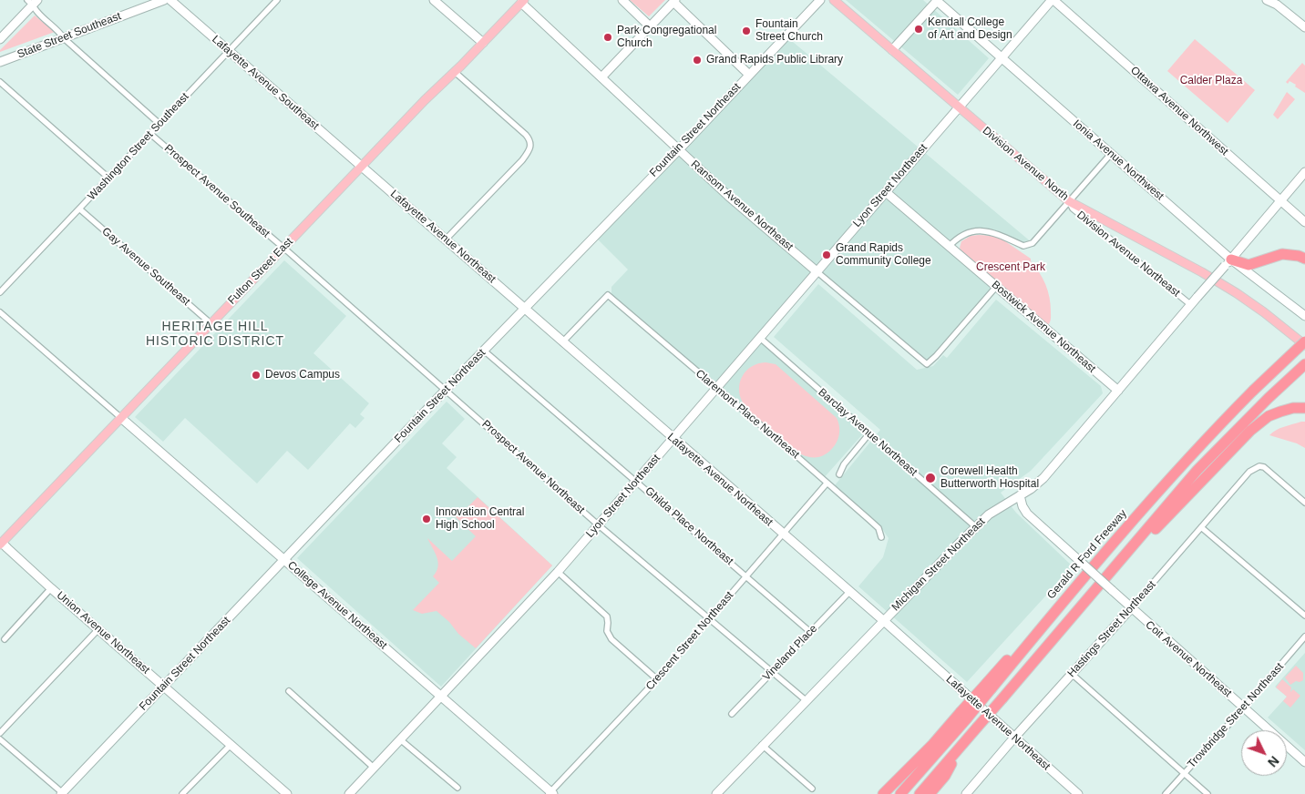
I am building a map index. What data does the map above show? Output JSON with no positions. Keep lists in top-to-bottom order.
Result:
{
  "streets": {
    "highway": ["Gerald R Ford Freeway"],
    "main road": ["Division Avenue North", "Fulton Street East"],
    "street": [
      "State Street Southeast",
      "Lafayette Avenue Southeast",
      "Ottawa Avenue Northwest",
      "Fountain Street Northeast",
      "Washington Street Southeast",
      "Ionia Avenue Northwest",
      "Lyon Street Northeast",
      "Prospect Avenue Southeast",
      "Ransom Avenue Northeast",
      "Lafayette Avenue Northeast",
      "Division Avenue Northeast",
      "Gay Avenue Southeast",
      "Bostwick Avenue Northeast",
      "Claremont Place Northeast",
      "Barclay Avenue Northeast",
      "Prospect Avenue Northeast",
      "Ghilda Place Northeast",
      "Michigan Street Northeast",
      "College Avenue Northeast",
      "Hastings Street Northeast",
      "Union Avenue Northeast",
      "Crescent Street Northeast",
      "Vineland Place",
      "Coit Avenue Northeast",
      "Trowbridge Street Northeast"
    ]
  },
  "crossings": [
    ["Lafayette Avenue Southeast", "Washington Street Southeast"],
    ["Lafayette Avenue Southeast", "Lafayette Avenue Northeast"],
    ["Lafayette Avenue Southeast", "Fulton Street East"],
    ["Ottawa Avenue Northwest", "Lyon Street Northeast"],
    ["Ottawa Avenue Northwest", "Michigan Street Northeast"],
    ["Fountain Street Northeast", "Ransom Avenue Northeast"],
    ["Fountain Street Northeast", "Lafayette Avenue Northeast"],
    ["Fountain Street Northeast", "Prospect Avenue Northeast"],
    ["Fountain Street Northeast", "Ghilda Place Northeast"],
    ["Fountain Street Northeast", "College Avenue Northeast"],
    ["Fountain Street Northeast", "Union Avenue Northeast"],
    ["Washington Street Southeast", "Prospect Avenue Southeast"],
    ["Washington Street Southeast", "Gay Avenue Southeast"],
    ["Ionia Avenue Northwest", "Lyon Street Northeast"],
    ["Ionia Avenue Northwest", "Michigan Street Northeast"],
    ["Division Avenue North", "Lyon Street Northeast"],
    ["Division Avenue North", "Division Avenue Northeast"],
    ["Lyon Street Northeast", "Ransom Avenue Northeast"],
    ["Lyon Street Northeast", "Lafayette Avenue Northeast"],
    ["Lyon Street Northeast", "Bostwick Avenue Northeast"],
    ["Lyon Street Northeast", "Claremont Place Northeast"],
    ["Lyon Street Northeast", "Barclay Avenue Northeast"],
    ["Lyon Street Northeast", "Prospect Avenue Northeast"],
    ["Lyon Street Northeast", "Ghilda Place Northeast"],
    ["Lyon Street Northeast", "College Avenue Northeast"],
    ["Prospect Avenue Southeast", "Fulton Street East"],
    ["Prospect Avenue Southeast", "Prospect Avenue Northeast"],
    ["Ransom Avenue Northeast", "Fulton Street East"],
    ["Ransom Avenue Northeast", "Bostwick Avenue Northeast"],
    ["Lafayette Avenue Northeast", "Fulton Street East"],
    ["Lafayette Avenue Northeast", "Claremont Place Northeast"],
    ["Lafayette Avenue Northeast", "Michigan Street Northeast"],
    ["Lafayette Avenue Northeast", "Hastings Street Northeast"],
    ["Lafayette Avenue Northeast", "Crescent Street Northeast"],
    ["Lafayette Avenue Northeast", "Vineland Place"],
    ["Division Avenue Northeast", "Michigan Street Northeast"],
    ["Gay Avenue Southeast", "Fulton Street East"],
    ["Fulton Street East", "Prospect Avenue Northeast"],
    ["Fulton Street East", "College Avenue Northeast"],
    ["Fulton Street East", "Union Avenue Northeast"],
    ["Bostwick Avenue Northeast", "Michigan Street Northeast"],
    ["Claremont Place Northeast", "Crescent Street Northeast"],
    ["Barclay Avenue Northeast", "Michigan Street Northeast"],
    ["Prospect Avenue Northeast", "Michigan Street Northeast"],
    ["Prospect Avenue Northeast", "Crescent Street Northeast"],
    ["Prospect Avenue Northeast", "Vineland Place"],
    ["Ghilda Place Northeast", "Crescent Street Northeast"],
    ["Ghilda Place Northeast", "Vineland Place"],
    ["Michigan Street Northeast", "Coit Avenue Northeast"],
    ["College Avenue Northeast", "Crescent Street Northeast"],
    ["Hastings Street Northeast", "Coit Avenue Northeast"],
    ["Coit Avenue Northeast", "Trowbridge Street Northeast"]
  ],
  "districts": ["HERITAGE HILL HISTORIC DISTRICT"],
  "parks": ["Calder Plaza", "Crescent Park"],
  "places": [
    "Kendall College of Art and Design",
    "Fountain Street Church",
    "Park Congregational Church",
    "Grand Rapids Public Library",
    "Grand Rapids Community College",
    "Devos Campus",
    "Corewell Health Butterworth Hospital",
    "Innovation Central High School"
  ],
  "north": "bottom right"
}
